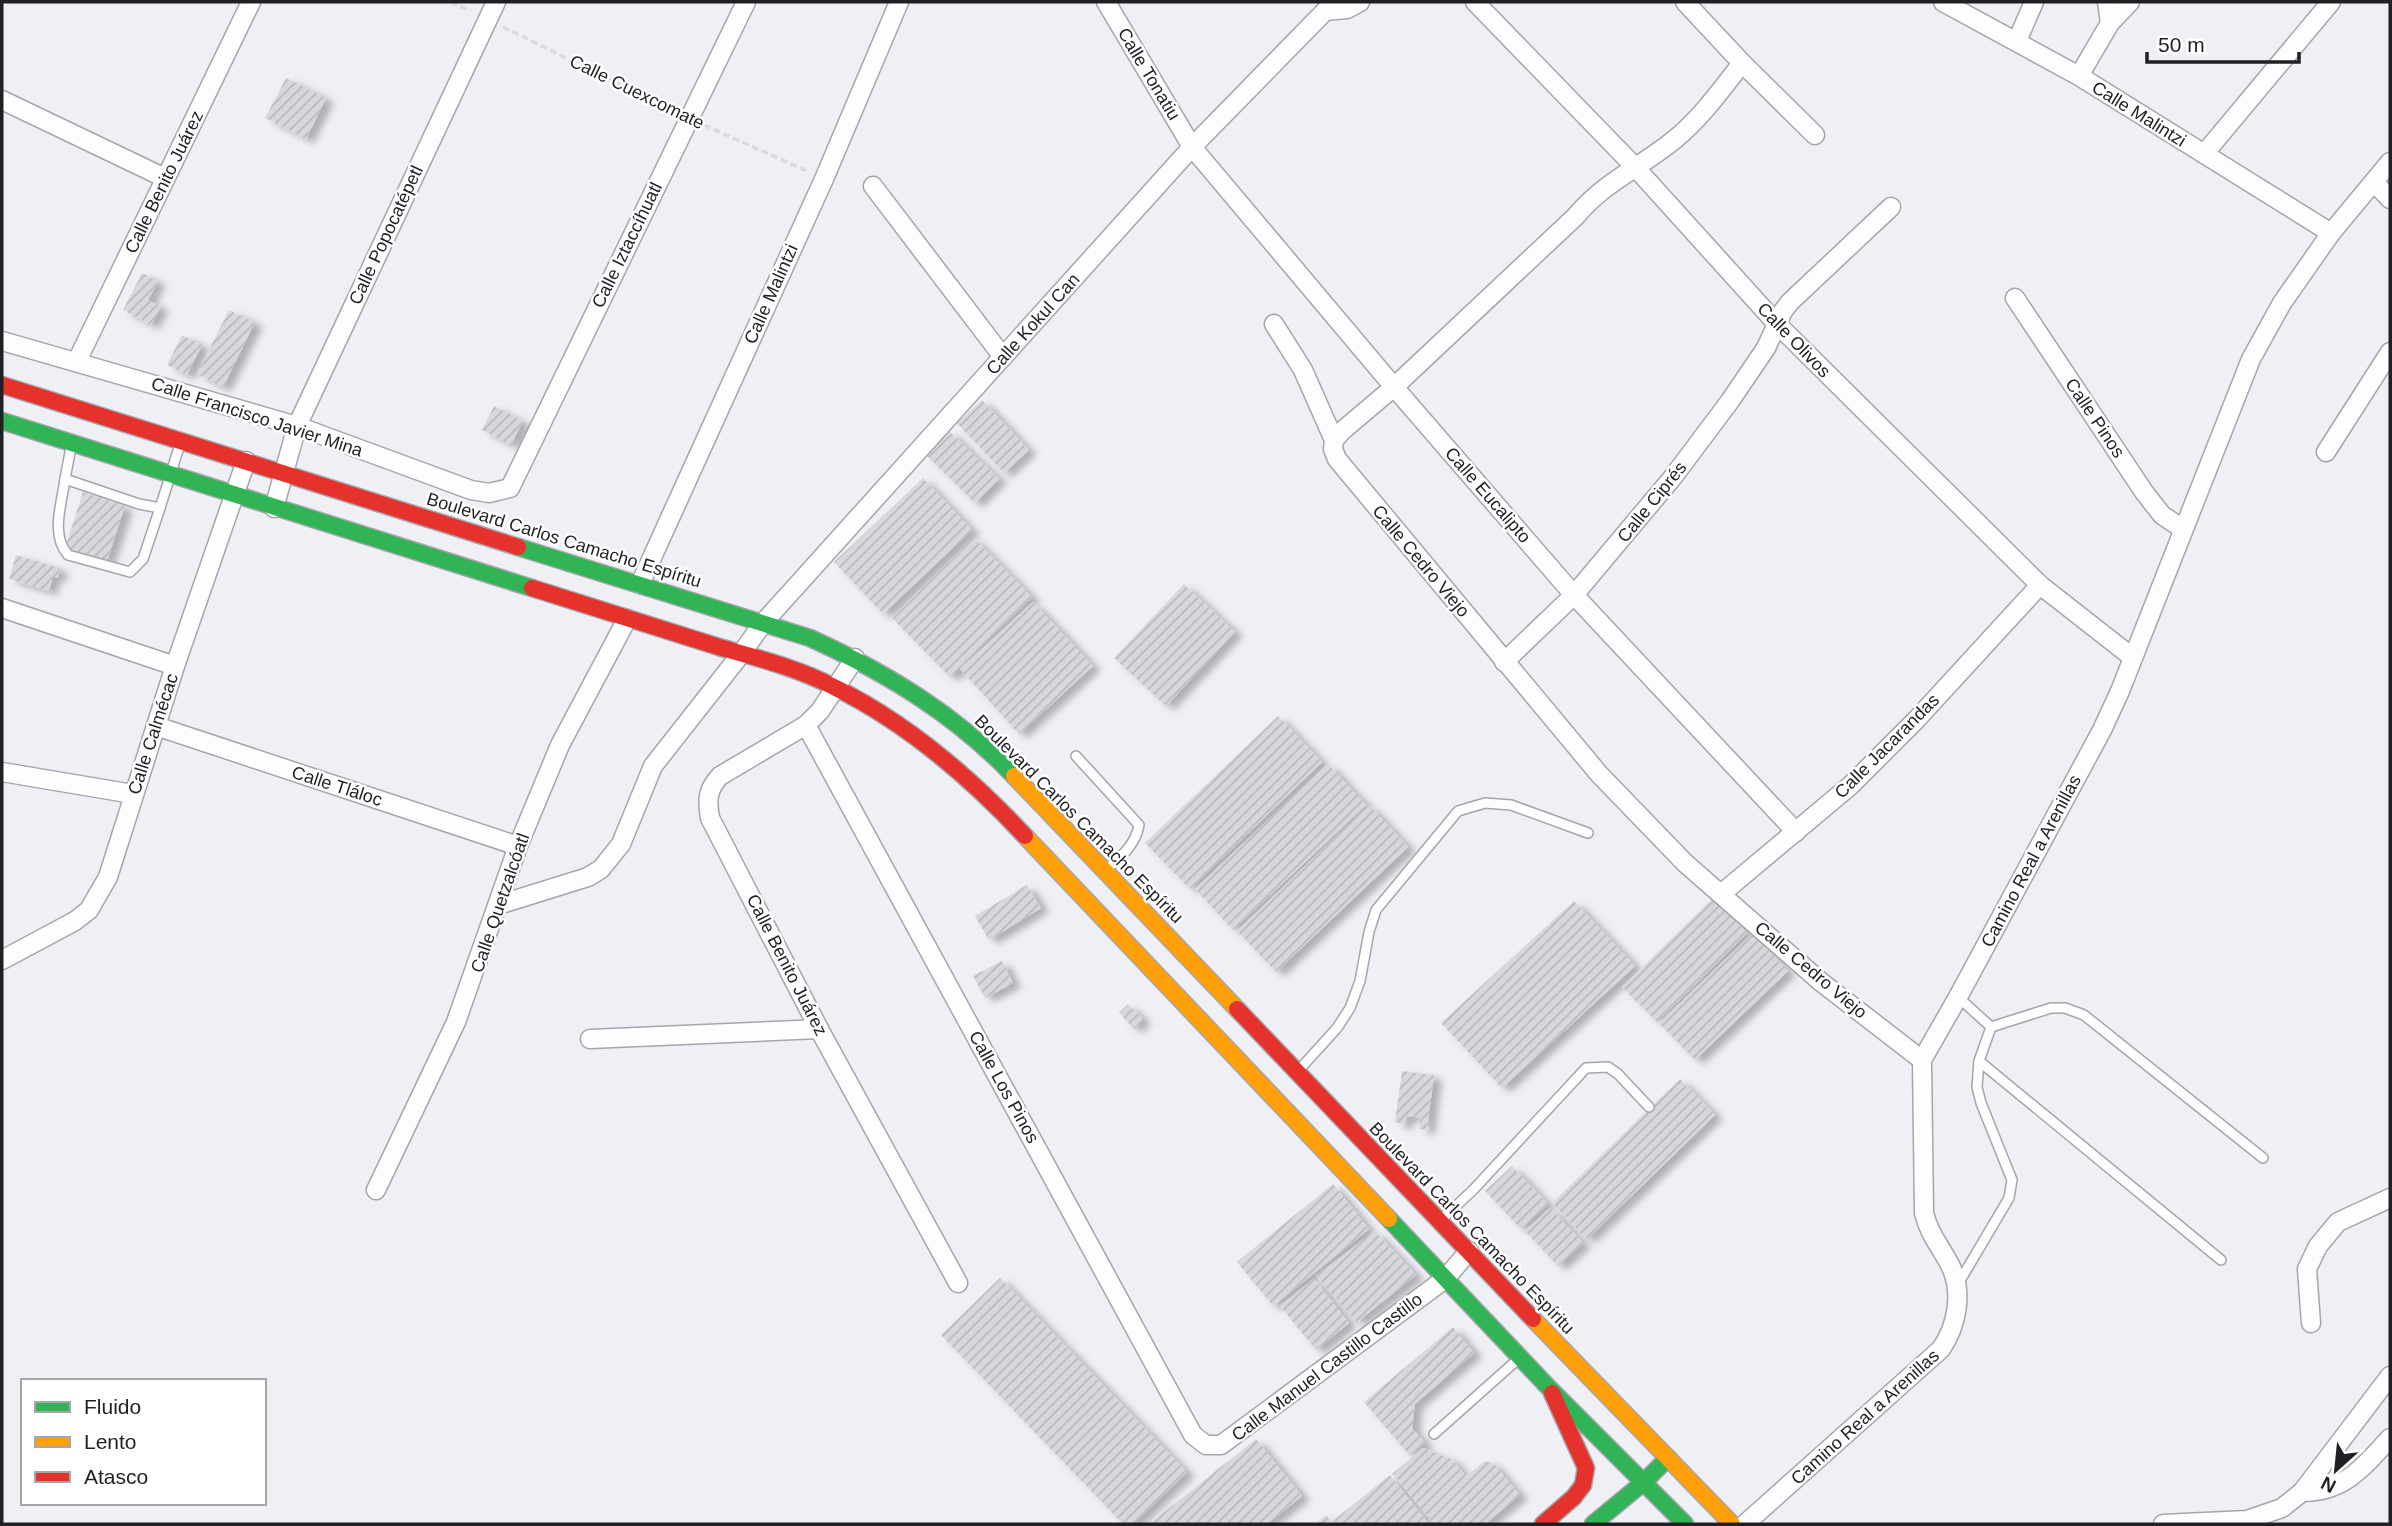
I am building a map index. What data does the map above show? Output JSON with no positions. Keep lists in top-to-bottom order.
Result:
{
  "streets": {
    "main road": ["Boulevard Carlos Camacho Espíritu"],
    "street": [
      "Calle Tonatiu",
      "Calle Malintzi",
      "Calle Benito Juárez",
      "Calle Popocatépetl",
      "Calle Iztaccíhuatl",
      "Calle Kokul Can",
      "Calle Olivos",
      "Calle Francisco Javier Mina",
      "Calle Pinos",
      "Calle Eucalipto",
      "Calle Ciprés",
      "Calle Cedro Viejo",
      "Calle Calmécac",
      "Calle Jacarandas",
      "Calle Tláloc",
      "Camino Real a Arenillas",
      "Calle Quetzalcóatl",
      "Calle Los Pinos",
      "Calle Manuel Castillo Castillo"
    ],
    "path": ["Calle Cuexcomate"]
  },
  "crossings": [
    ["Calle Tonatiu", "Calle Kokul Can"],
    ["Calle Tonatiu", "Calle Eucalipto"],
    ["Calle Cuexcomate", "Calle Malintzi"],
    ["Calle Cuexcomate", "Calle Popocatépetl"],
    ["Calle Cuexcomate", "Calle Iztaccíhuatl"],
    ["Calle Malintzi", "Boulevard Carlos Camacho Espíritu"],
    ["Calle Malintzi", "Camino Real a Arenillas"],
    ["Calle Benito Juárez", "Calle Francisco Javier Mina"],
    ["Calle Benito Juárez", "Boulevard Carlos Camacho Espíritu"],
    ["Calle Benito Juárez", "Calle Los Pinos"],
    ["Calle Popocatépetl", "Calle Francisco Javier Mina"],
    ["Calle Popocatépetl", "Boulevard Carlos Camacho Espíritu"],
    ["Calle Iztaccíhuatl", "Calle Francisco Javier Mina"],
    ["Calle Kokul Can", "Calle Eucalipto"],
    ["Calle Kokul Can", "Boulevard Carlos Camacho Espíritu"],
    ["Calle Kokul Can", "Calle Quetzalcóatl"],
    ["Calle Olivos", "Calle Ciprés"],
    ["Calle Olivos", "Calle Jacarandas"],
    ["Calle Olivos", "Camino Real a Arenillas"],
    ["Calle Pinos", "Camino Real a Arenillas"],
    ["Calle Eucalipto", "Calle Ciprés"],
    ["Calle Eucalipto", "Calle Jacarandas"],
    ["Calle Ciprés", "Calle Cedro Viejo"],
    ["Boulevard Carlos Camacho Espíritu", "Calle Calmécac"],
    ["Boulevard Carlos Camacho Espíritu", "Calle Manuel Castillo Castillo"],
    ["Calle Cedro Viejo", "Calle Jacarandas"],
    ["Calle Cedro Viejo", "Camino Real a Arenillas"],
    ["Calle Calmécac", "Calle Tláloc"],
    ["Calle Tláloc", "Calle Quetzalcóatl"],
    ["Calle Los Pinos", "Calle Manuel Castillo Castillo"]
  ],
  "legend": ["Fluido", "Lento", "Atasco"],
  "scale_bar": "50 m",
  "north": "bottom left"
}
